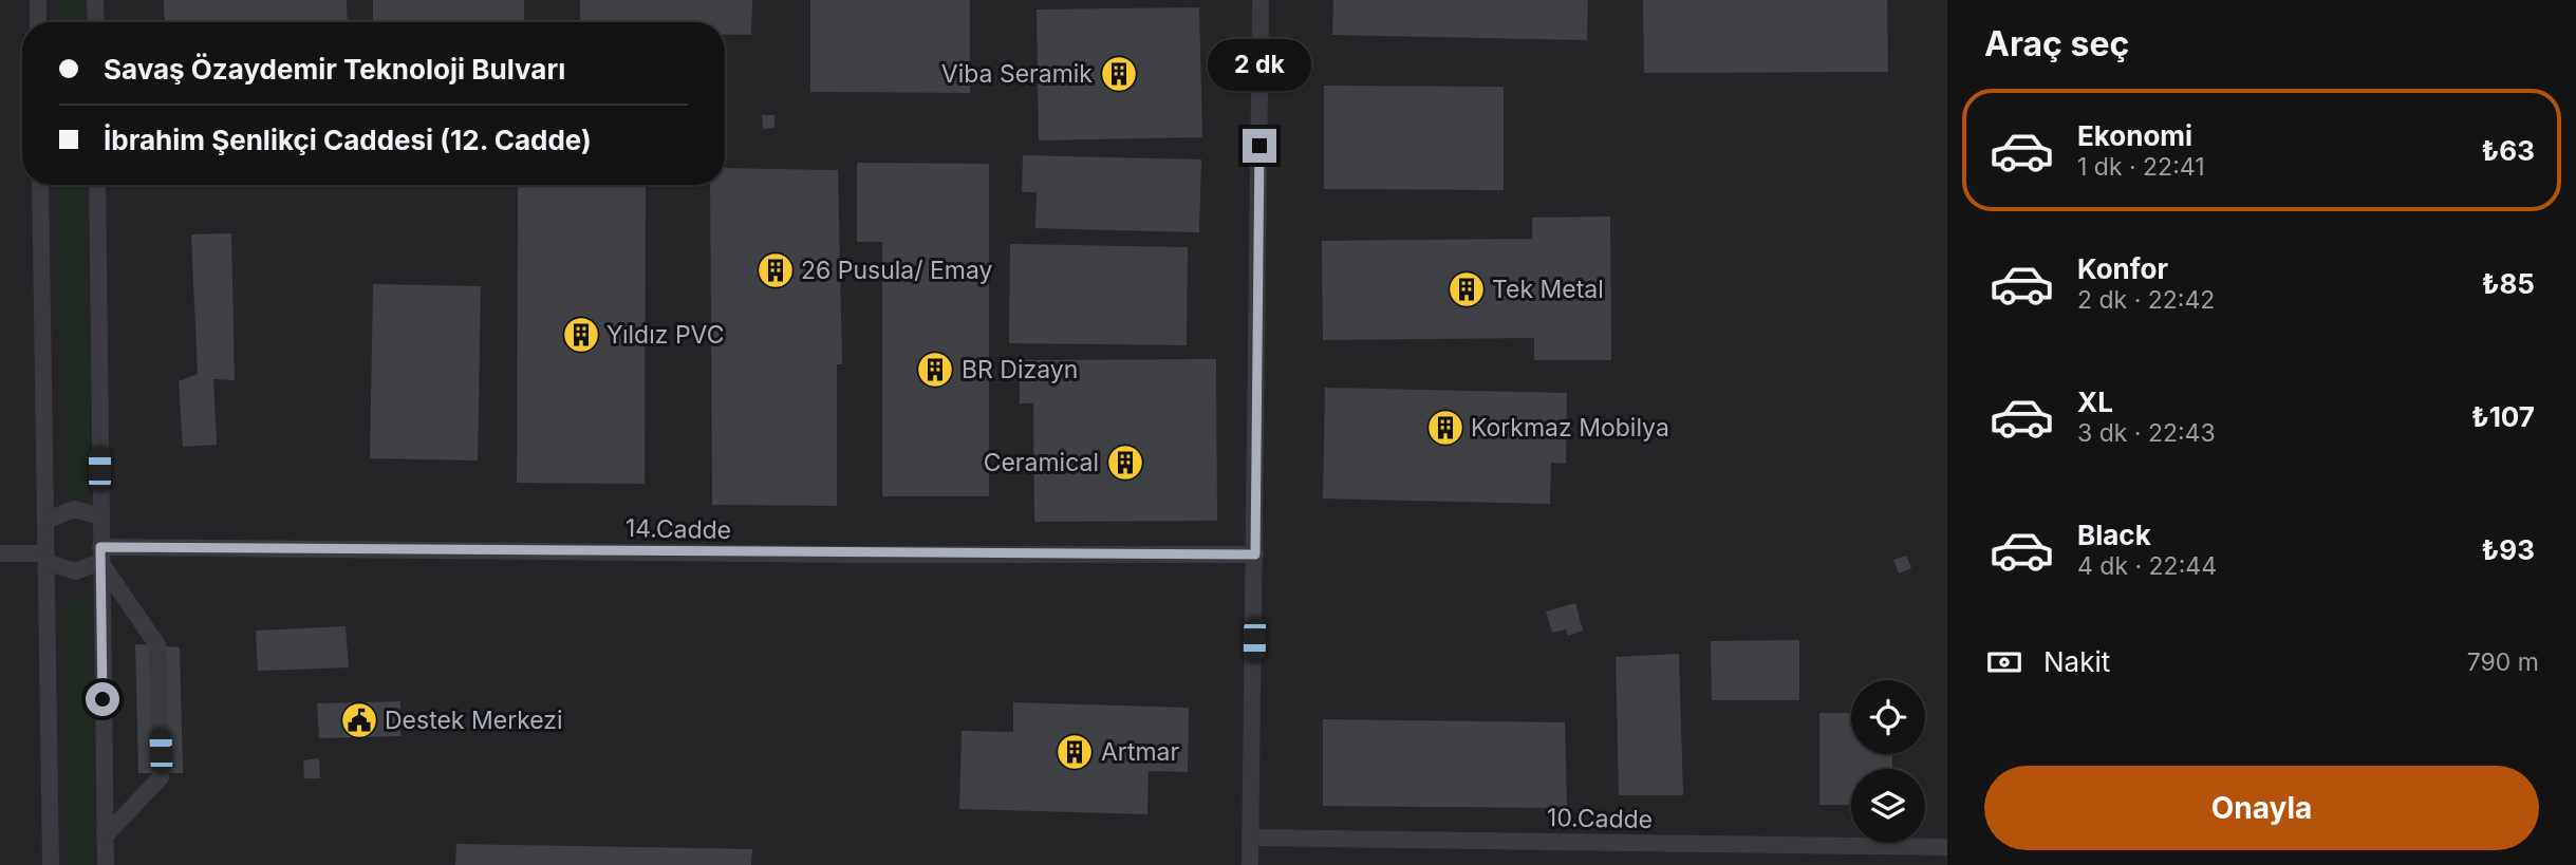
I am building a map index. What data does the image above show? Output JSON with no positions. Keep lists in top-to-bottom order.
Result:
{
  "streets": {
    "street": ["14.Cadde", "10.Cadde"]
  },
  "places": {
    "building": [
      "Viba Seramik",
      "26 Pusula/ Emay",
      "Tek Metal",
      "Yıldız PVC",
      "BR Dizayn",
      "Korkmaz Mobilya",
      "Ceramical",
      "Artmar"
    ],
    "public building": ["Destek Merkezi"]
  },
  "page": {
    "heading": "Araç seç",
    "banner": ["Savaş Özaydemir Teknoloji Bulvarı", "İbrahim Şenlikçi Caddesi (12. Cadde)"],
    "bubble": "2 dk",
    "list": [
      {
        "name": "Ekonomi",
        "note": "1 dk · 22:41",
        "value": "₺63"
      },
      {
        "name": "Konfor",
        "note": "2 dk · 22:42",
        "value": "₺85"
      },
      {
        "name": "XL",
        "note": "3 dk · 22:43",
        "value": "₺107"
      },
      {
        "name": "Black",
        "note": "4 dk · 22:44",
        "value": "₺93"
      }
    ],
    "pay": ["Nakit", "790 m"],
    "buttons": "Onayla"
  }
}
